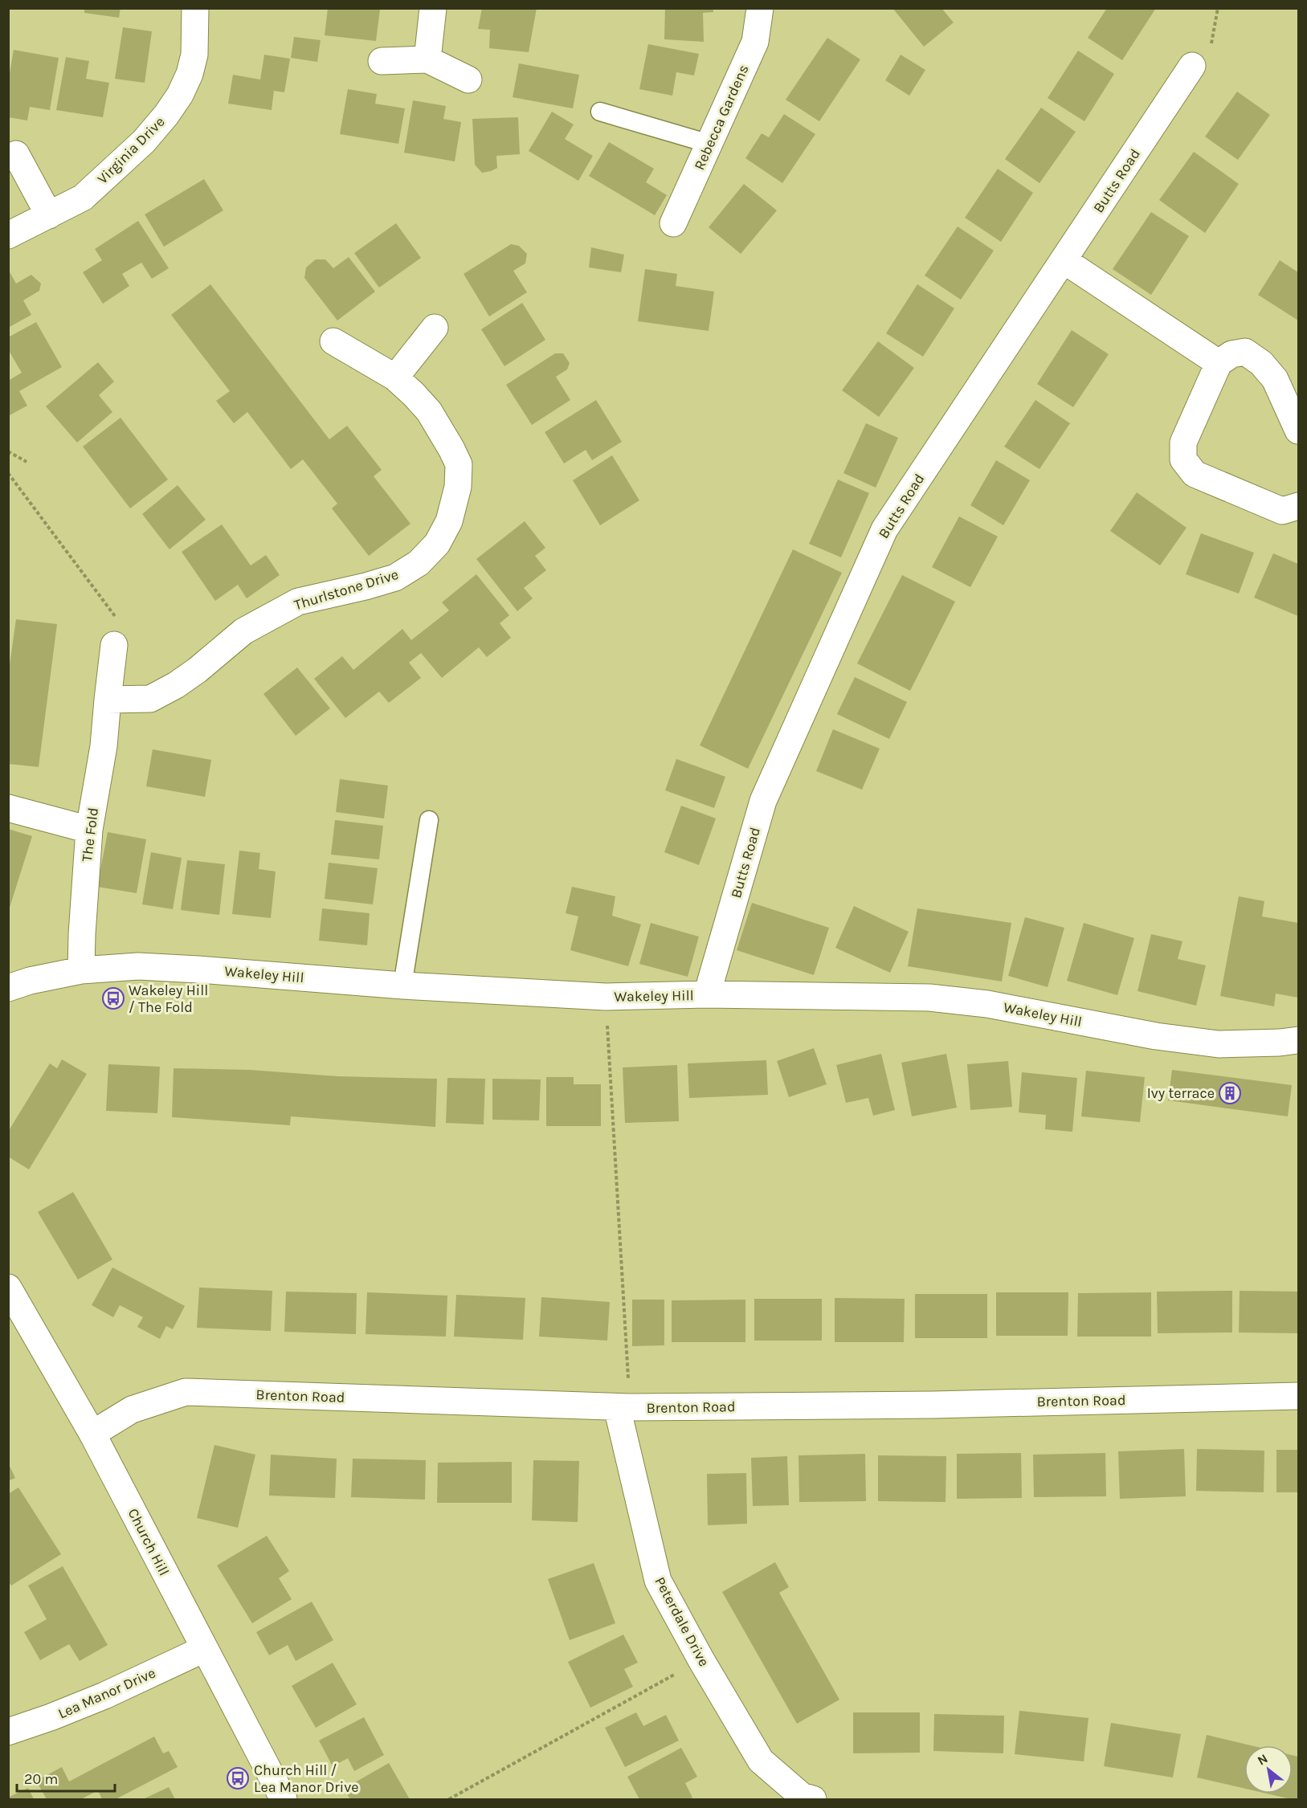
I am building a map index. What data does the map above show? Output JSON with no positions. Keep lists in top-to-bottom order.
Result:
{
  "streets": {
    "street": [
      "Rebecca Gardens",
      "Virginia Drive",
      "Butts Road",
      "Thurlstone Drive",
      "The Fold",
      "Wakeley Hill",
      "Brenton Road",
      "Church Hill",
      "Peterdale Drive",
      "Lea Manor Drive"
    ]
  },
  "crossings": [
    ["Butts Road", "Wakeley Hill"],
    ["Thurlstone Drive", "The Fold"],
    ["The Fold", "Wakeley Hill"],
    ["Brenton Road", "Church Hill"],
    ["Brenton Road", "Peterdale Drive"],
    ["Church Hill", "Lea Manor Drive"]
  ],
  "places": {
    "bus stop": ["Wakeley Hill / The Fold", "Church Hill / Lea Manor Drive"],
    "building": ["Ivy terrace"]
  },
  "scale_bar": "20 m",
  "north": "top left"
}
